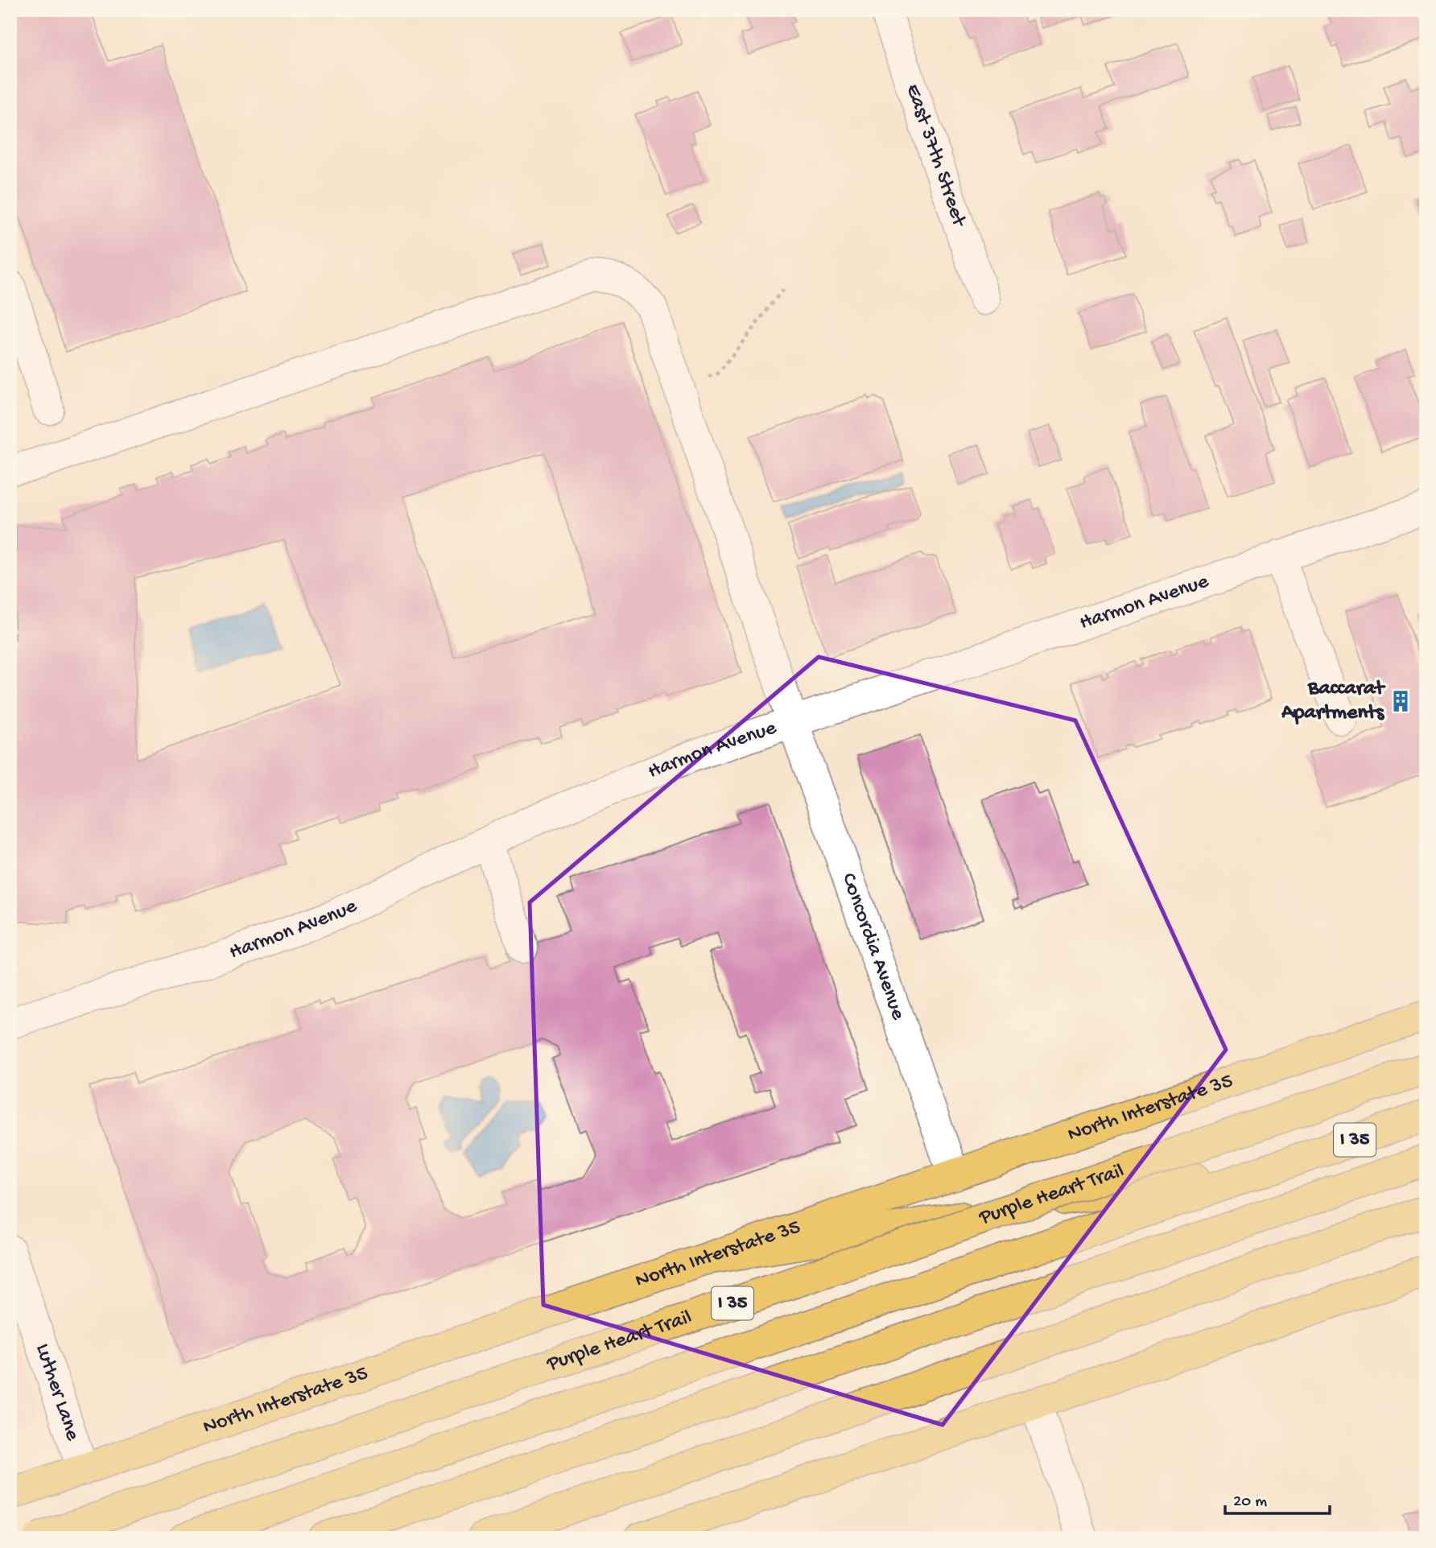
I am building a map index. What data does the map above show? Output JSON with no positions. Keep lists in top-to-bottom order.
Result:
{
  "streets": {
    "main road": ["North Interstate 35", "I 35", "Purple Heart Trail"],
    "street": [
      "East 37th Street",
      "Harmon Avenue",
      "Concordia Avenue",
      "Luther Lane"
    ]
  },
  "crossings": [
    ["Harmon Avenue", "Concordia Avenue"],
    ["Concordia Avenue", "North Interstate 35"],
    ["North Interstate 35", "Luther Lane"]
  ],
  "places": {
    "building": ["Baccarat Apartments"]
  },
  "scale_bar": "20 m"
}
